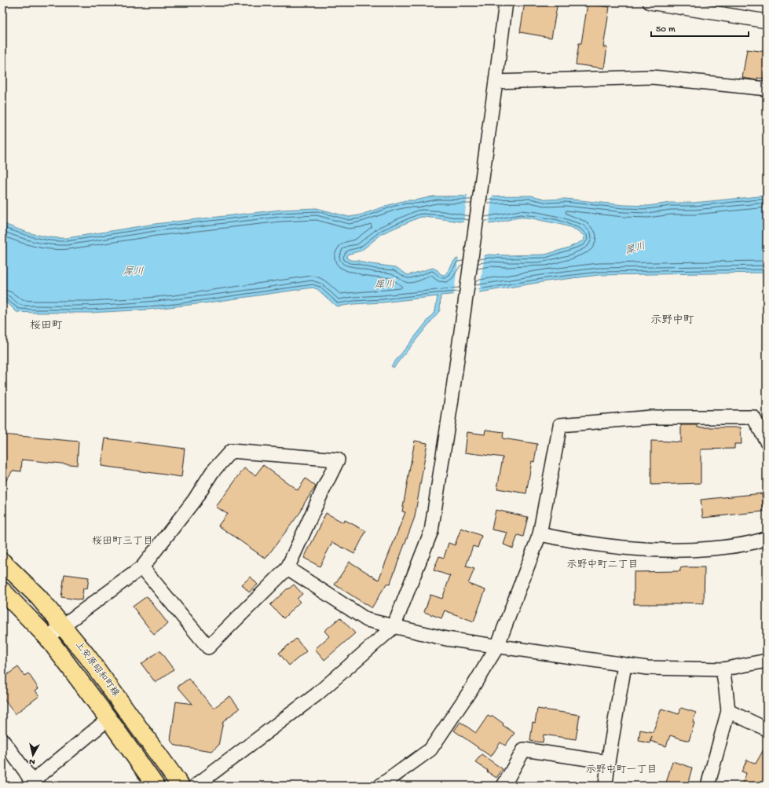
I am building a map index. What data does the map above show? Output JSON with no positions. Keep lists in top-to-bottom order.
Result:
{
  "streets": {
    "main road": ["上安原昭和町線"]
  },
  "districts": [
    "示野中町",
    "桜田町",
    "桜田町三丁目",
    "示野中町二丁目",
    "示野中町一丁目"
  ],
  "water": ["犀川"],
  "scale_bar": "50 m",
  "north": "bottom"
}
